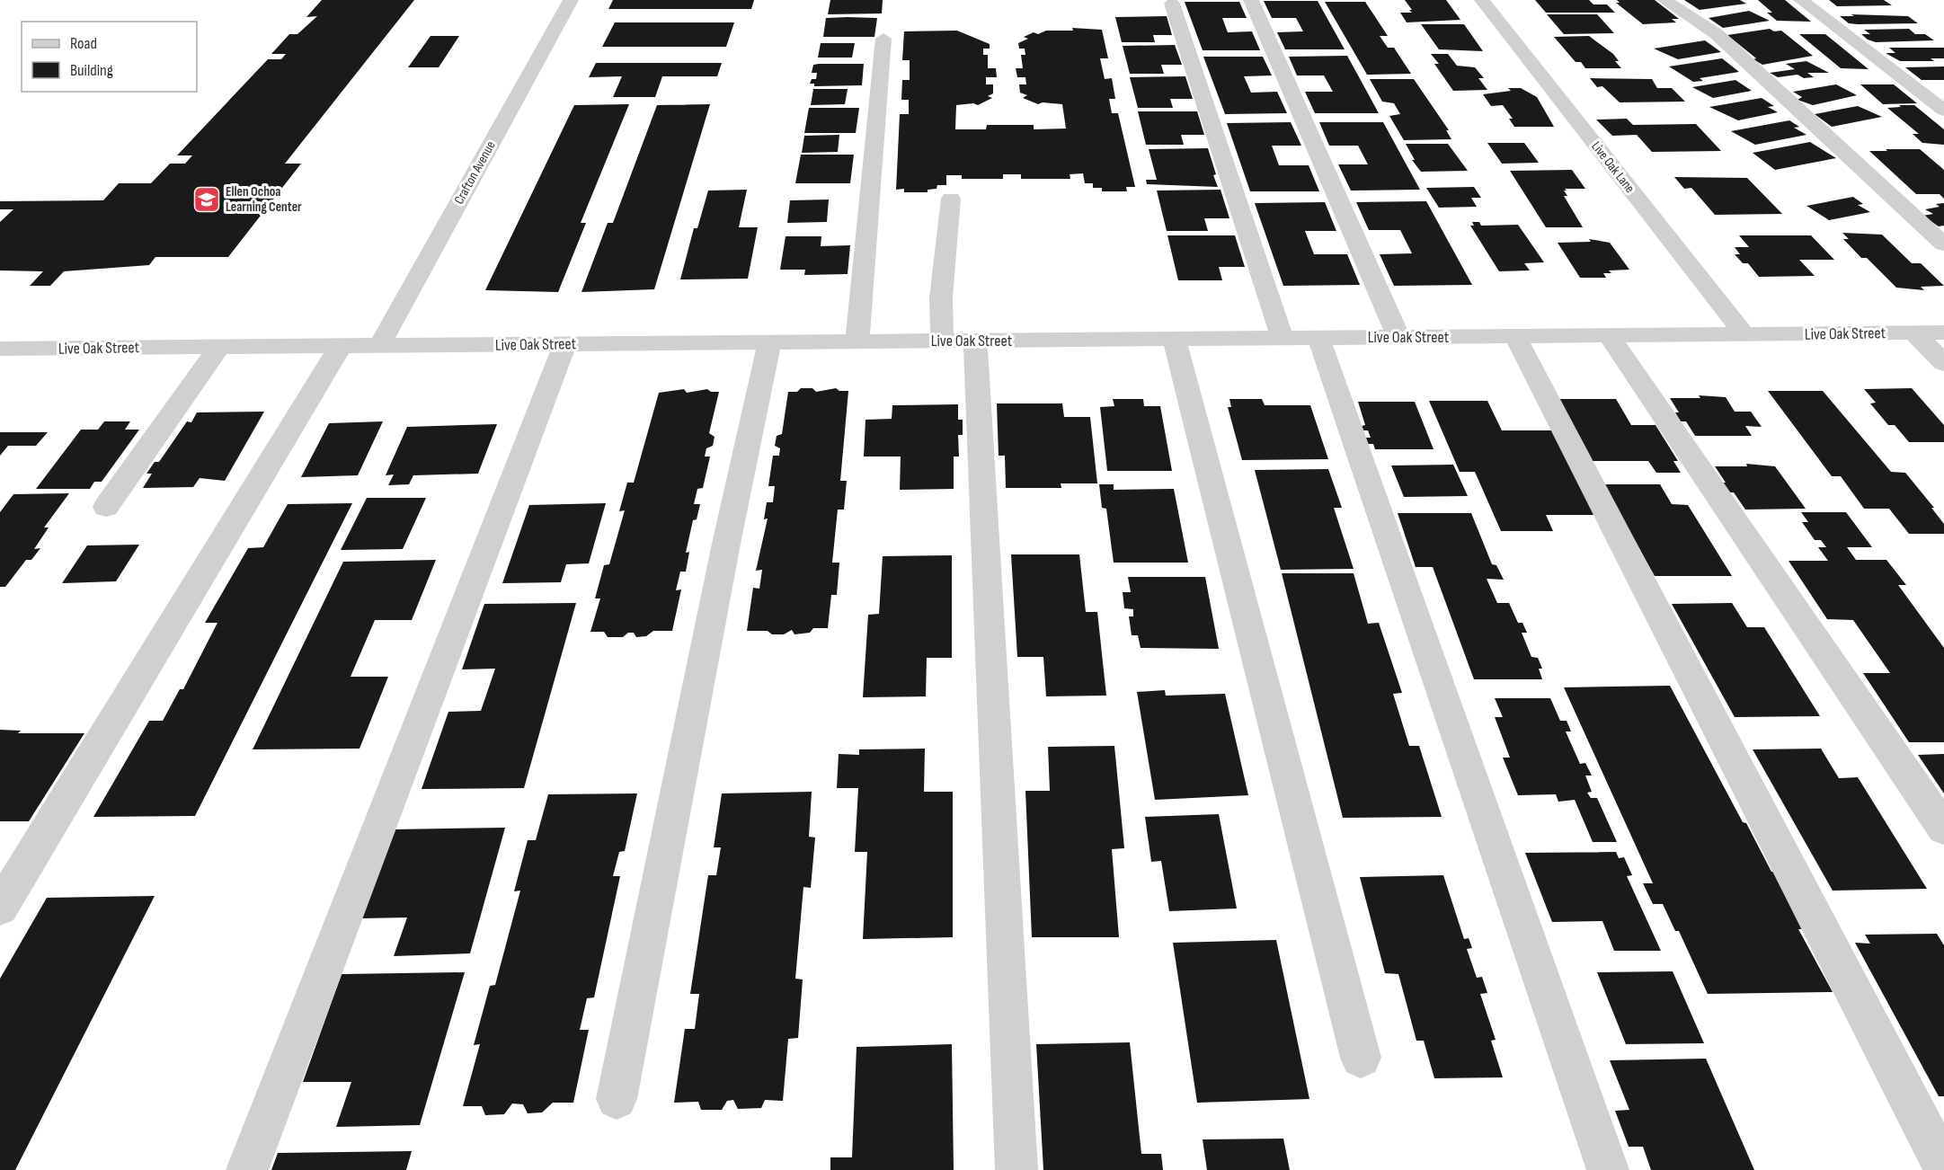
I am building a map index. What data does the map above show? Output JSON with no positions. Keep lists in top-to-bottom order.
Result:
{
  "streets": {
    "street": ["Live Oak Lane", "Crafton Avenue", "Live Oak Street"]
  },
  "crossings": [
    ["Live Oak Lane", "Live Oak Street"],
    ["Crafton Avenue", "Live Oak Street"]
  ],
  "places": {
    "school or university": ["Ellen Ochoa Learning Center"]
  },
  "legend": ["Road", "Building"]
}
